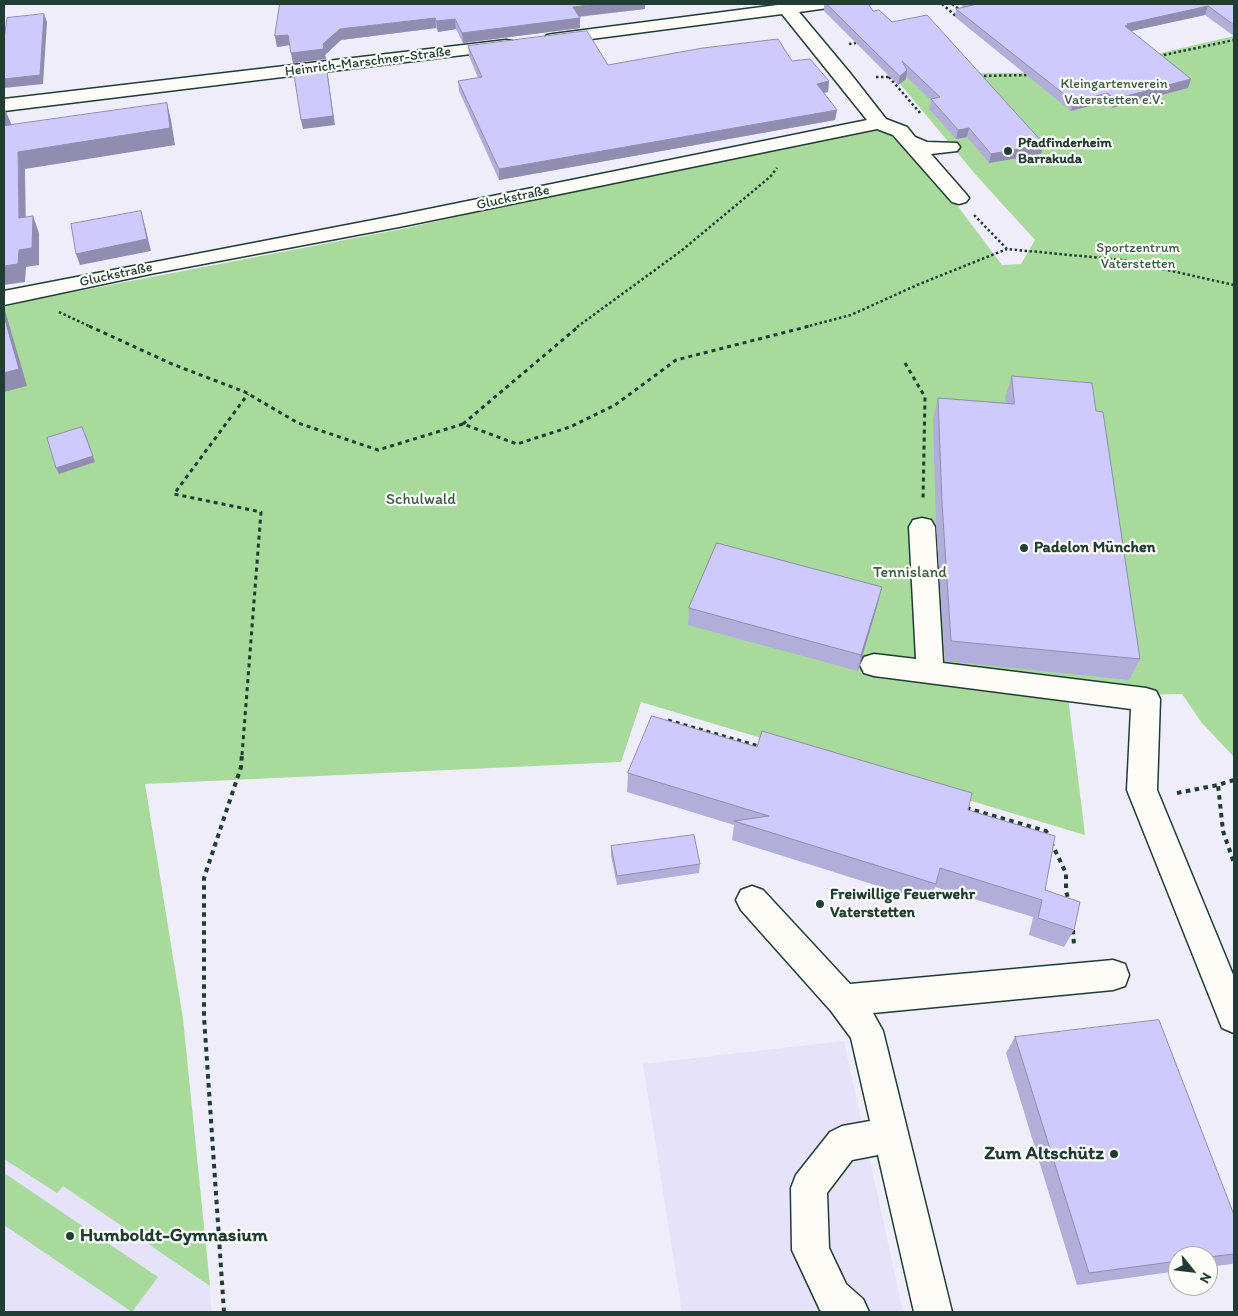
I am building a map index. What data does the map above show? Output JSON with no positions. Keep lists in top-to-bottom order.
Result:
{
  "streets": {
    "street": ["Heinrich-Marschner-Straße", "Gluckstraße"]
  },
  "parks": [
    "Kleingartenverein Vaterstetten e.V.",
    "Sportzentrum Vaterstetten",
    "Schulwald",
    "Tennisland"
  ],
  "places": [
    "Pfadfinderheim Barrakuda",
    "Padelon München",
    "Freiwillige Feuerwehr Vaterstetten",
    "Zum Altschütz",
    "Humboldt-Gymnasium"
  ],
  "north": "bottom right"
}
